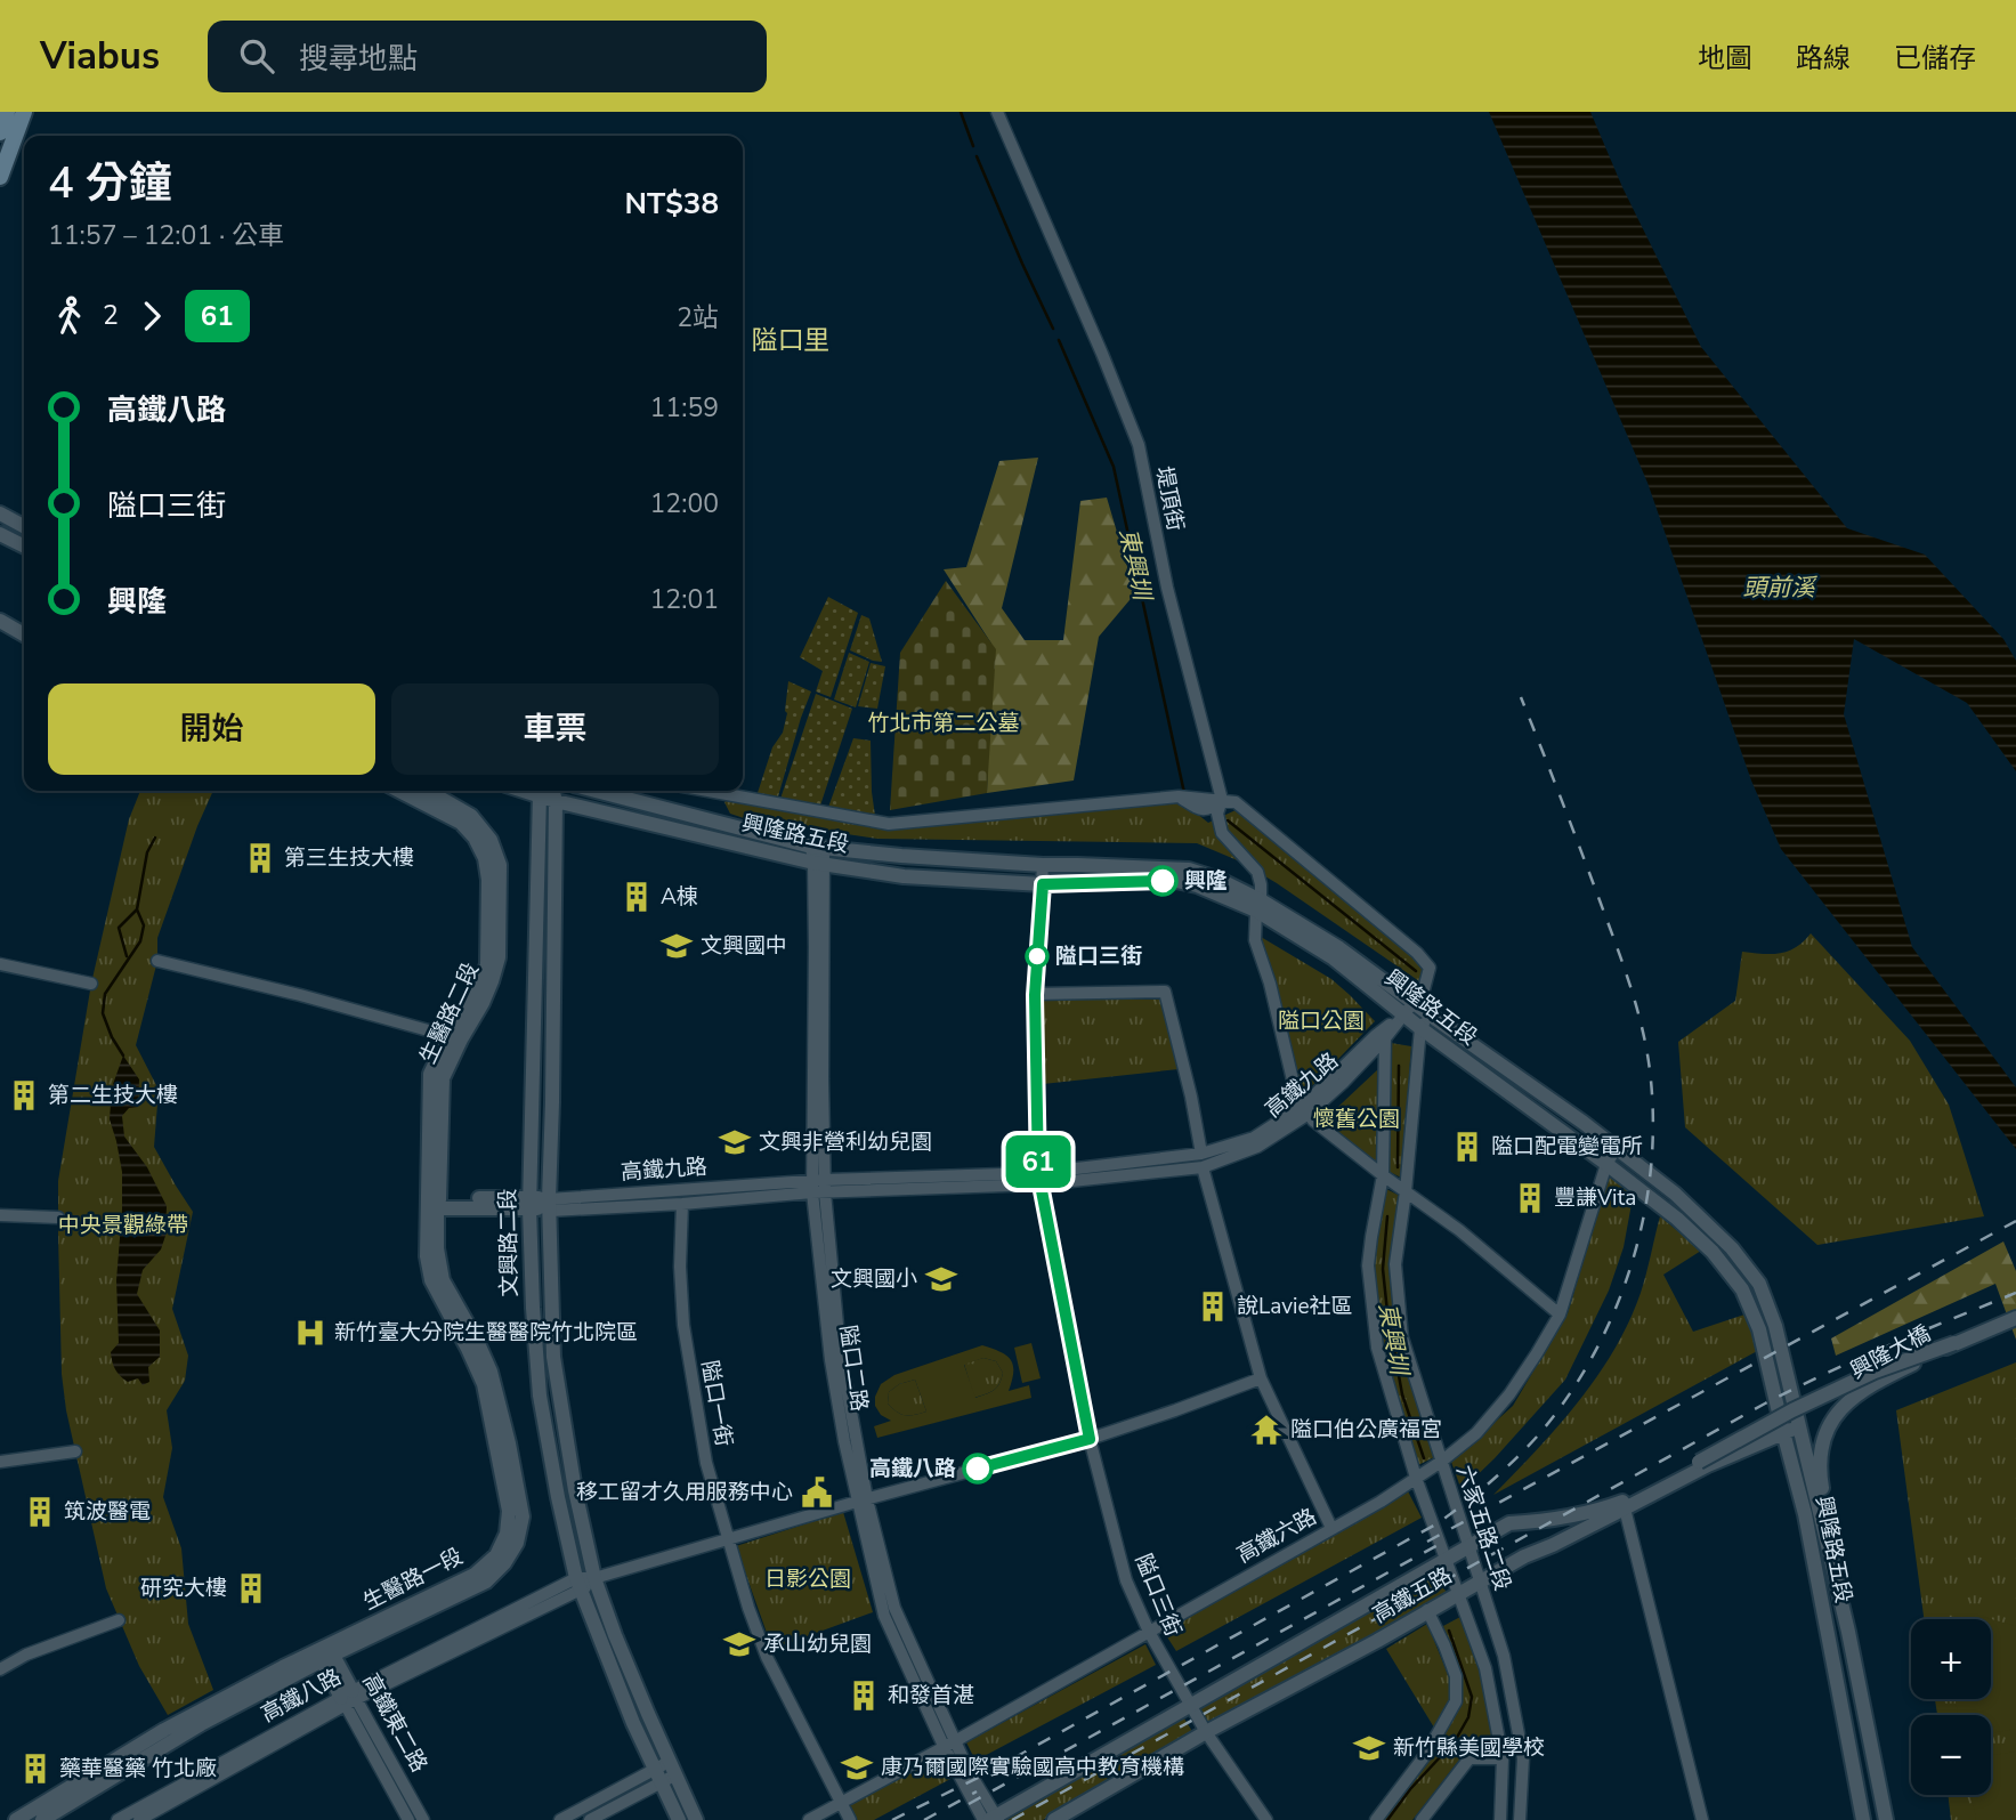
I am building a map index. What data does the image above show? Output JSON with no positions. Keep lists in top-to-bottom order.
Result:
{
  "streets": {
    "street": [
      "堤頂街",
      "興隆路五段",
      "生醫路二段",
      "高鐵九路",
      "文興路二段",
      "興隆大橋",
      "隘口二路",
      "隘口一街",
      "六家五路二段",
      "高鐵六路",
      "生醫路一段",
      "隘口三街",
      "高鐵五路",
      "高鐵八路",
      "高鐵東二路"
    ]
  },
  "crossings": [
    ["興隆路五段", "高鐵九路"],
    ["興隆路五段", "文興路二段"],
    ["興隆路五段", "興隆大橋"],
    ["興隆路五段", "隘口二路"],
    ["興隆路五段", "六家五路二段"],
    ["興隆路五段", "高鐵六路"],
    ["興隆路五段", "隘口三街"],
    ["興隆路五段", "高鐵五路"],
    ["生醫路二段", "高鐵九路"],
    ["生醫路二段", "生醫路一段"],
    ["高鐵九路", "文興路二段"],
    ["高鐵九路", "隘口二路"],
    ["高鐵九路", "隘口一街"],
    ["高鐵九路", "六家五路二段"],
    ["高鐵九路", "生醫路一段"],
    ["高鐵九路", "隘口三街"],
    ["文興路二段", "高鐵八路"],
    ["興隆大橋", "高鐵五路"],
    ["隘口二路", "高鐵六路"],
    ["隘口二路", "高鐵五路"],
    ["隘口二路", "高鐵八路"],
    ["隘口一街", "高鐵六路"],
    ["隘口一街", "高鐵八路"],
    ["六家五路二段", "高鐵六路"],
    ["六家五路二段", "高鐵五路"],
    ["高鐵六路", "隘口三街"],
    ["生醫路一段", "高鐵東二路"],
    ["隘口三街", "高鐵五路"],
    ["隘口三街", "高鐵八路"],
    ["高鐵八路", "高鐵東二路"]
  ],
  "districts": ["隘口里"],
  "water": ["東興圳", "頭前溪"],
  "parks": [
    "竹北市第二公墓",
    "隘口公園",
    "懷舊公園",
    "中央景觀綠帶",
    "日影公園"
  ],
  "places": {
    "building": [
      "第三生技大樓",
      "A棟",
      "第二生技大樓",
      "隘口配電變電所",
      "豐謙Vita",
      "說Lavie社區",
      "筑波醫電",
      "研究大樓",
      "和發首湛",
      "藥華醫藥 竹北廠"
    ],
    "other": ["興隆", "隘口三街", "高鐵八路"],
    "school or university": [
      "文興國中",
      "文興非營利幼兒園",
      "文興國小",
      "承山幼兒園",
      "新竹縣美國學校",
      "康乃爾國際實驗國高中教育機構"
    ],
    "hospital": ["新竹臺大分院生醫醫院竹北院區"],
    "temple": ["隘口伯公廣福宮"],
    "public building": ["移工留才久用服務中心"]
  },
  "lines": ["bus line 61"],
  "page": {
    "header": "Viabus",
    "search": "搜尋地點",
    "nav": ["地圖", "路線", "已儲存"],
    "on_map": "61",
    "heading": ["4 分鐘", "11:57 – 12:01 · 公車", "NT$38"],
    "legs": ["2", "61", "2站"],
    "list": [
      {
        "name": "高鐵八路",
        "value": "11:59"
      },
      {
        "name": "隘口三街",
        "value": "12:00"
      },
      {
        "name": "興隆",
        "value": "12:01"
      }
    ],
    "buttons": ["開始", "車票"],
    "map_buttons": ["+", "−"]
  }
}
